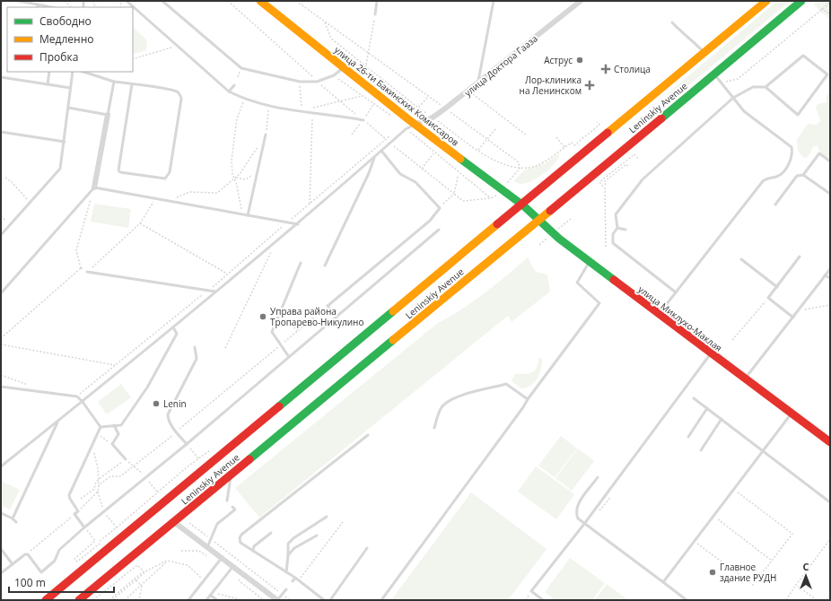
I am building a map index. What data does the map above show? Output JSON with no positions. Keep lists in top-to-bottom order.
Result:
{
  "streets": {
    "main road": ["улица 26-ти Бакинских Комиссаров", "Leninskiy Avenue", "улица Миклухо-Маклая"],
    "street": ["улица Доктора Гааза"]
  },
  "crossings": [
    ["улица Доктора Гааза", "улица 26-ти Бакинских Комиссаров"],
    ["улица 26-ти Бакинских Комиссаров", "Leninskiy Avenue"],
    ["улица 26-ти Бакинских Комиссаров", "улица Миклухо-Маклая"],
    ["Leninskiy Avenue", "улица Миклухо-Маклая"]
  ],
  "places": {
    "other": [
      "Аструс",
      "Управа района Тропарево-Никулино",
      "Lenin",
      "Главное здание РУДН"
    ],
    "health": ["Столица", "Лор-клиника на Ленинском"]
  },
  "legend": ["Свободно", "Медленно", "Пробка"],
  "scale_bar": "100 m",
  "north": "top"
}
